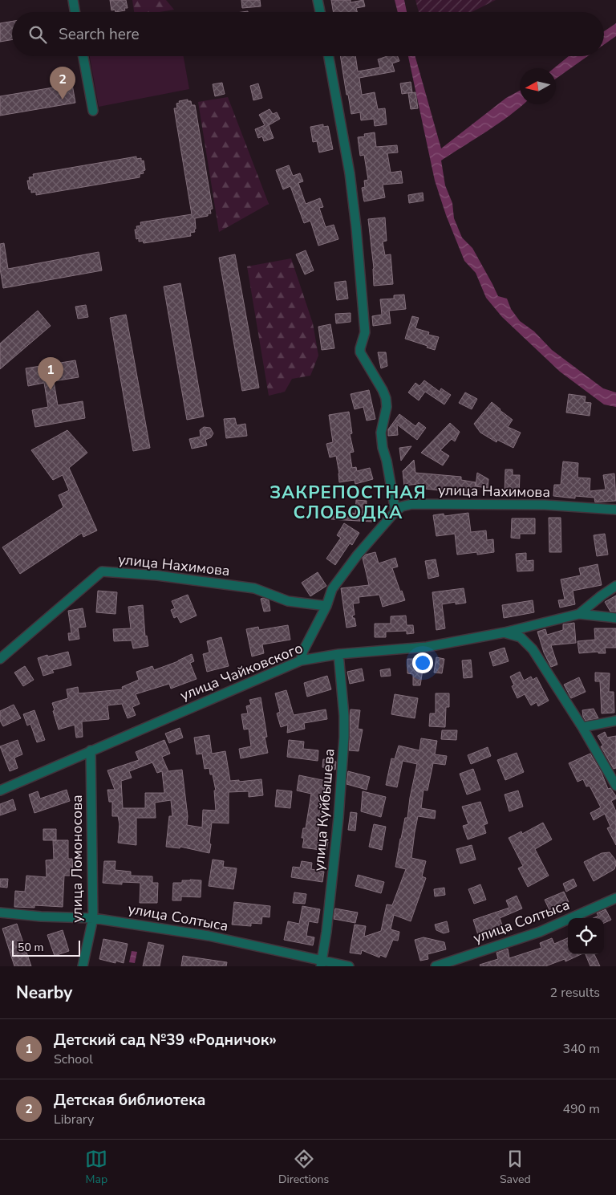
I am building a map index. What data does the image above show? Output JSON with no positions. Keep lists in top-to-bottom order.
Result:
{
  "streets": {
    "street": [
      "улица Нахимова",
      "улица Чайковского",
      "улица Куйбышева",
      "улица Ломоносова",
      "улица Солтыса"
    ]
  },
  "crossings": [
    ["улица Нахимова", "улица Чайковского"],
    ["улица Чайковского", "улица Куйбышева"],
    ["улица Чайковского", "улица Ломоносова"],
    ["улица Куйбышева", "улица Солтыса"],
    ["улица Ломоносова", "улица Солтыса"]
  ],
  "districts": ["ЗАКРЕПОСТНАЯ СЛОБОДКА"],
  "scale_bar": "50 m",
  "north": "left",
  "page": {
    "search": "Search here",
    "pins": ["2", "1"],
    "scale": "50 m",
    "heading": ["Nearby", "2 results"],
    "list": [
      {
        "mark": "1",
        "name": "Детский сад №39 «Родничок»",
        "note": "School",
        "value": "340 m"
      },
      {
        "mark": "2",
        "name": "Детская библиотека",
        "note": "Library",
        "value": "490 m"
      }
    ],
    "nav": ["Map", "Directions", "Saved"]
  }
}
